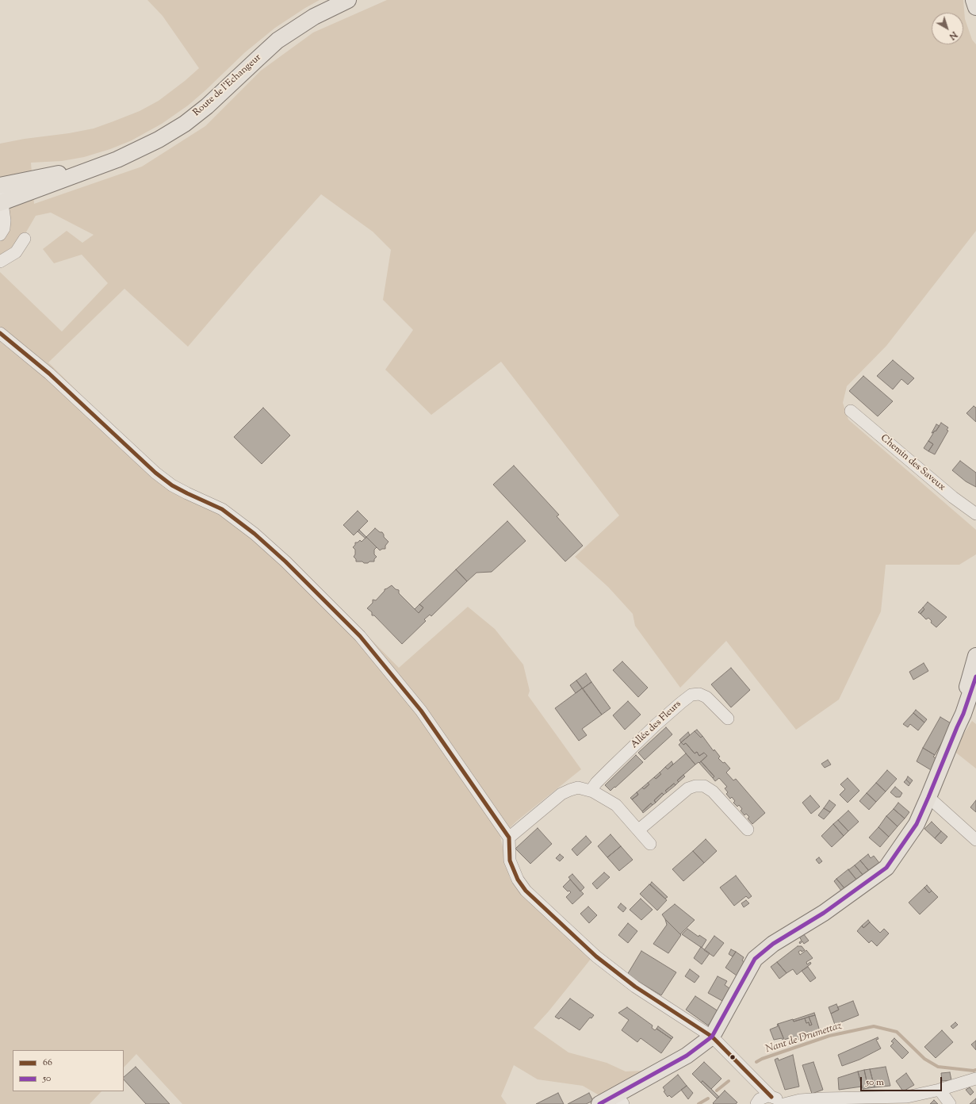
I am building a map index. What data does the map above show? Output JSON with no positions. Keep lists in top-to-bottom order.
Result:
{
  "streets": {
    "main road": ["Route de l'Echangeur"],
    "street": ["Chemin des Saveux", "Allée des Fleurs"]
  },
  "water": ["Nant de Drumettaz"],
  "lines": ["transit line 66", "transit line 50"],
  "legend": ["66", "50"],
  "scale_bar": "50 m",
  "north": "bottom right"
}
